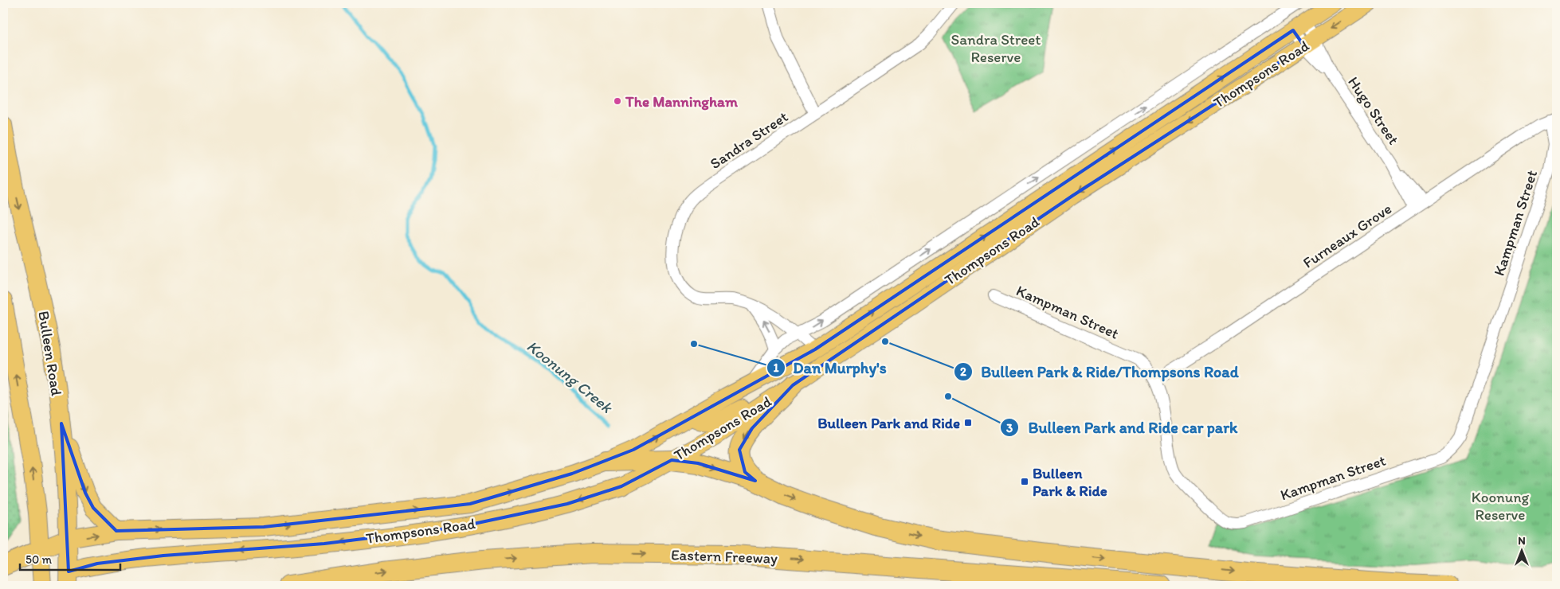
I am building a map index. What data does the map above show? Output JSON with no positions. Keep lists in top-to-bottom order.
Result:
{
  "streets": {
    "highway": ["Thompsons Road", "Bulleen Road", "Eastern Freeway"],
    "street": [
      "Hugo Street",
      "Sandra Street",
      "Kampman Street",
      "Furneaux Grove"
    ]
  },
  "crossings": [
    ["Thompsons Road", "Hugo Street"],
    ["Thompsons Road", "Sandra Street"],
    ["Thompsons Road", "Bulleen Road"],
    ["Hugo Street", "Furneaux Grove"],
    ["Kampman Street", "Furneaux Grove"]
  ],
  "water": ["Koonung Creek"],
  "parks": ["Sandra Street Reserve", "Koonung Reserve"],
  "places": {
    "other": [
      "The Manningham",
      "Bulleen Park & Ride/Thompsons Road",
      "Dan Murphy's",
      "Bulleen Park and Ride car park"
    ],
    "transit": ["Bulleen Park and Ride", "Bulleen Park & Ride"]
  },
  "scale_bar": "50 m",
  "north": "top"
}
